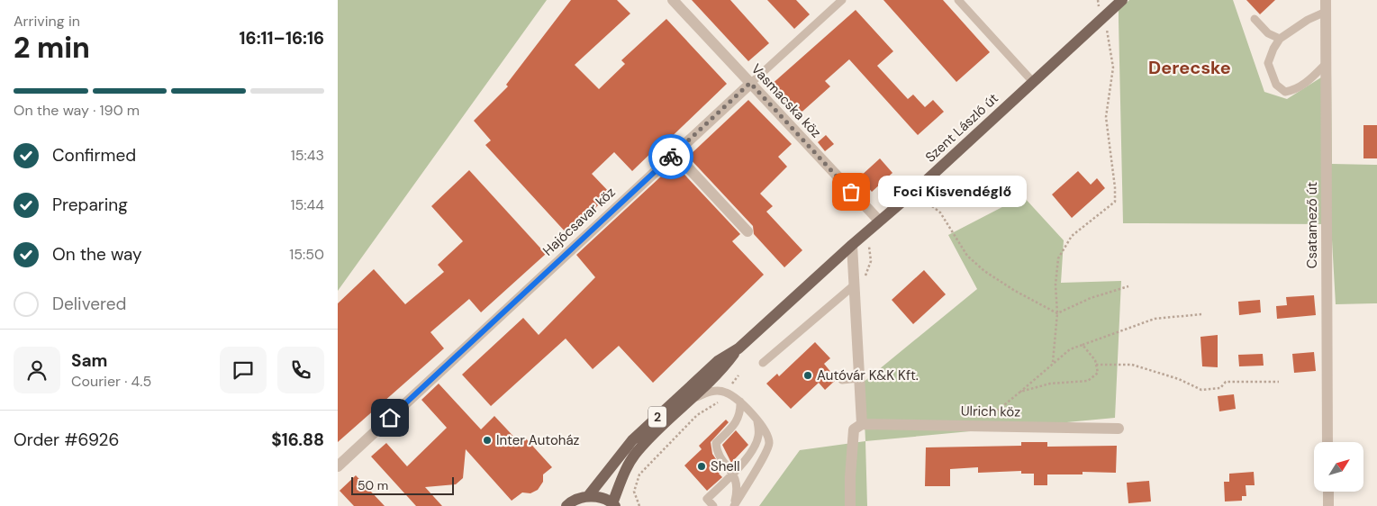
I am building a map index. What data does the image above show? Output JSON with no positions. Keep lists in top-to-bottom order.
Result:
{
  "streets": {
    "main road": ["Szent László út", "2"],
    "street": [
      "Vasmacska köz",
      "Hajócsavar köz",
      "Csatamező út",
      "Ulrich köz"
    ]
  },
  "crossings": [
    ["Vasmacska köz", "Szent László út"],
    ["Vasmacska köz", "Hajócsavar köz"],
    ["Szent László út", "2"]
  ],
  "districts": ["Derecske"],
  "places": [
    "Foci Kisvendéglő",
    "Autóvár K&K Kft.",
    "Inter Autoház",
    "Shell"
  ],
  "scale_bar": "50 m",
  "north": "top right",
  "page": {
    "heading": ["2 min", "Arriving in", "16:11–16:16"],
    "panel": [
      "Sam",
      "Courier · 4.5",
      "Order #6926",
      "$16.88"
    ],
    "bar": "On the way · 190 m",
    "list": [
      ["Confirmed", "15:43"],
      ["Preparing", "15:44"],
      ["On the way", "15:50"],
      "Delivered"
    ],
    "bubble": "Foci Kisvendéglő",
    "scale": "50 m"
  }
}
